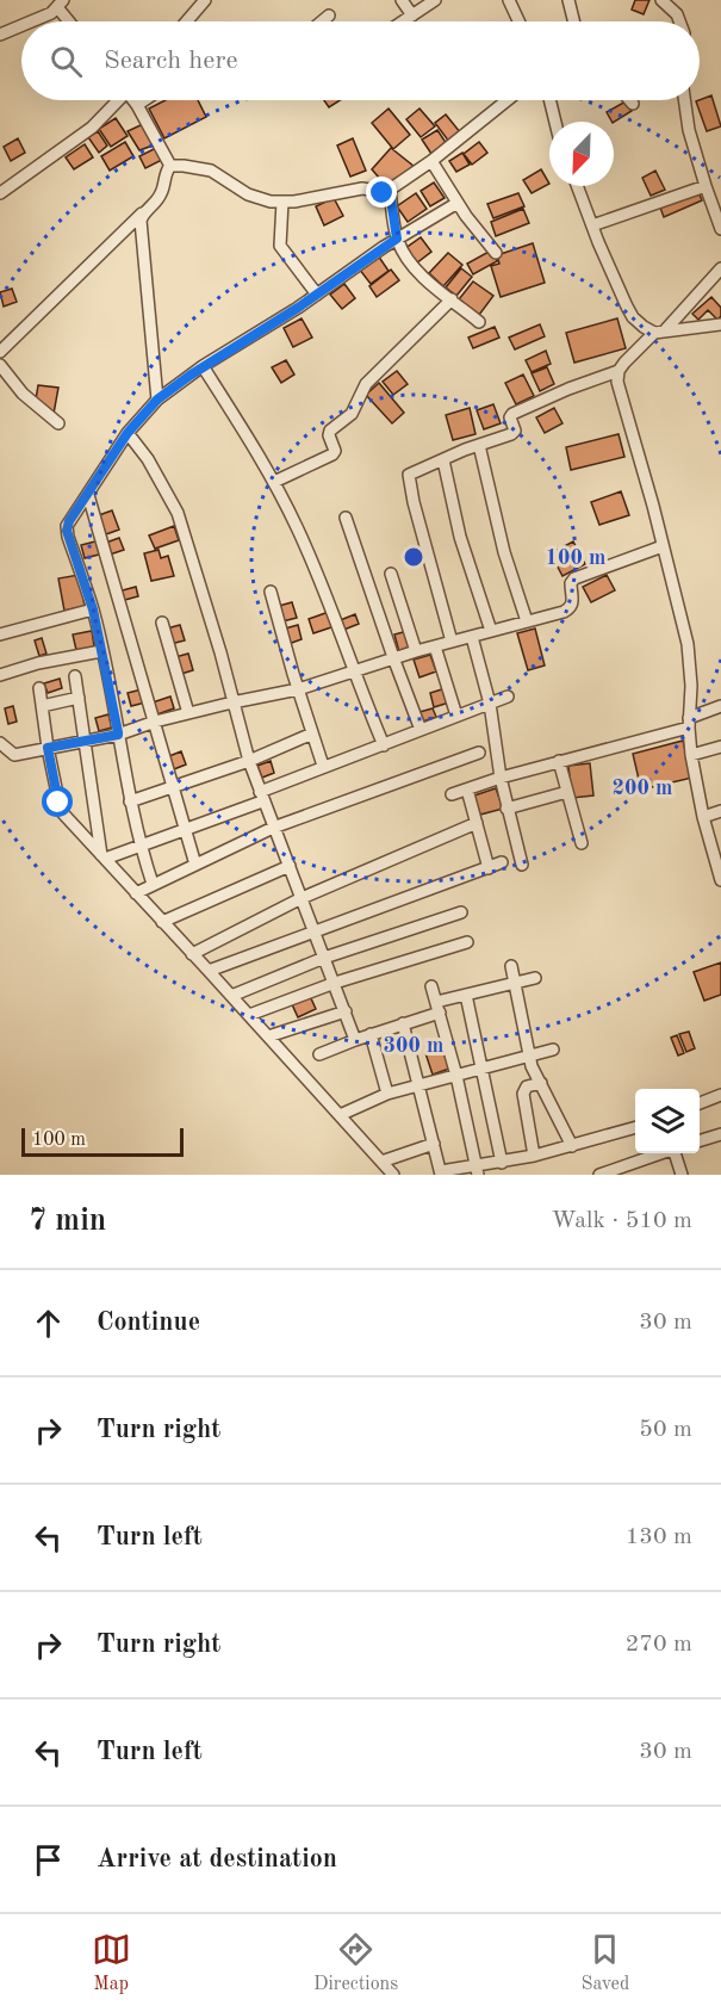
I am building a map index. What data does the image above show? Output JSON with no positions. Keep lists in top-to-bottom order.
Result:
{
  "scale_bar": "100 m",
  "north": "bottom left",
  "page": {
    "search": "Search here",
    "scale": "100 m",
    "heading": ["7 min", "Walk · 510 m"],
    "list": [
      ["Continue", "30 m"],
      ["Turn right", "50 m"],
      ["Turn left", "130 m"],
      ["Turn right", "270 m"],
      ["Turn left", "30 m"],
      "Arrive at destination"
    ],
    "nav": ["Map", "Directions", "Saved"]
  },
  "rings": ["100 m", "200 m", "300 m"]
}
